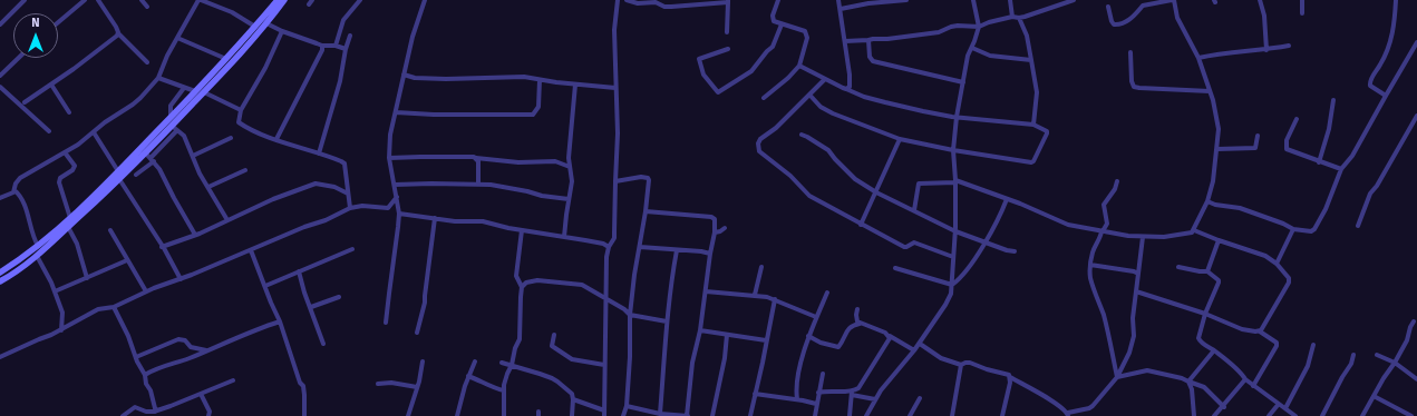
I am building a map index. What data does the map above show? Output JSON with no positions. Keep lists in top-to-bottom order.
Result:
{
  "north": "top"
}
